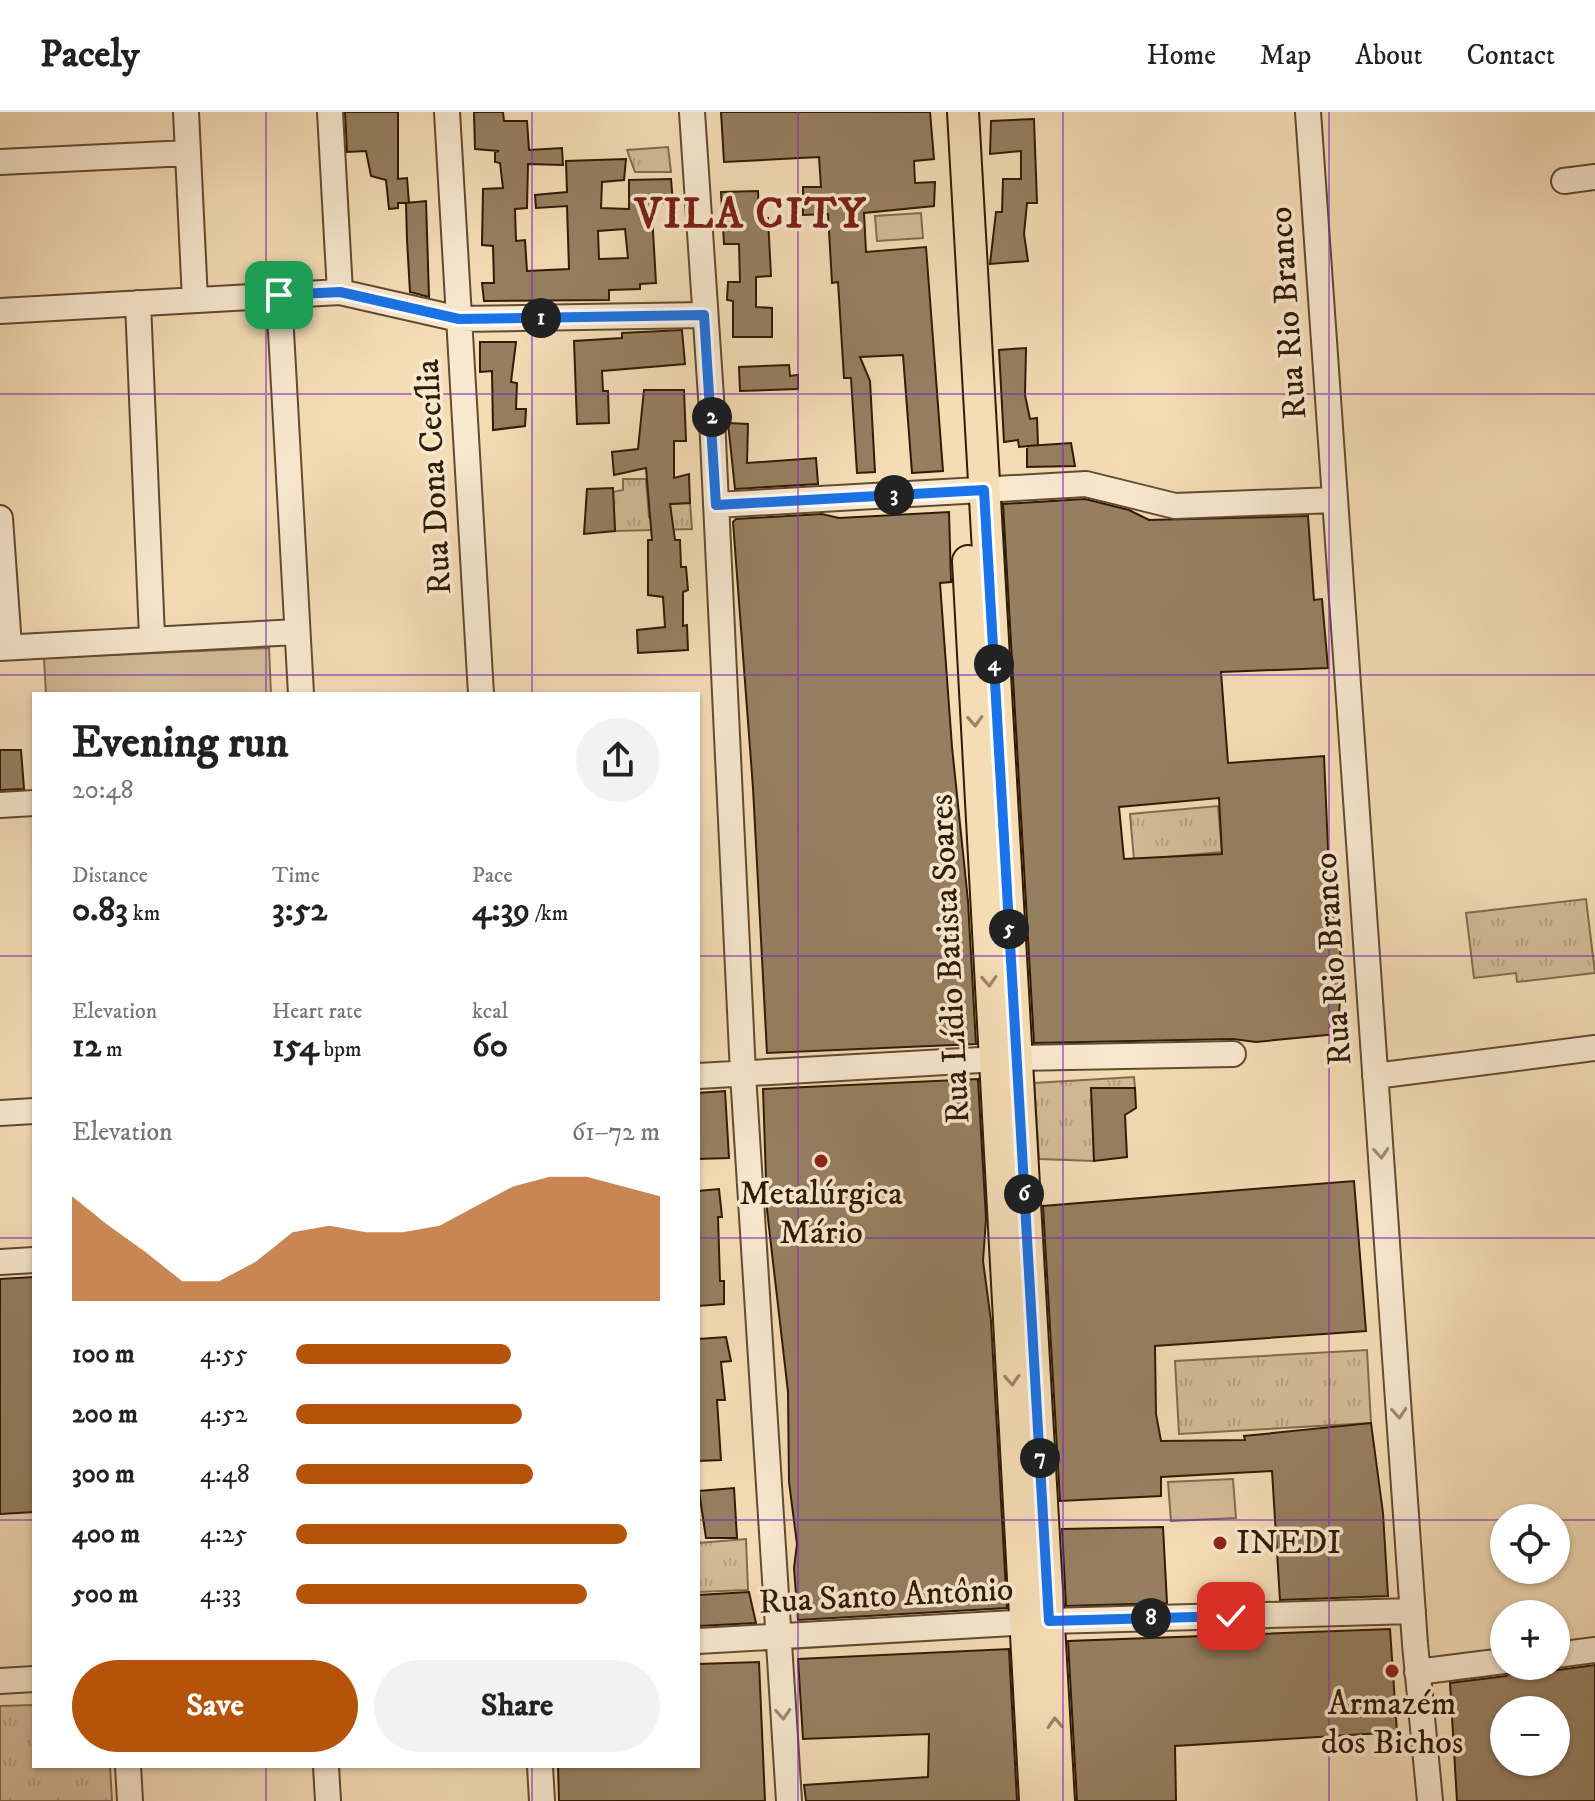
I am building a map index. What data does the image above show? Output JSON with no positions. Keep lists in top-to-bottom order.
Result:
{
  "streets": {
    "main road": ["Rua Lídio Batista Soares"],
    "street": ["Rua Rio Branco", "Rua Dona Cecília", "Rua Santo Antônio"]
  },
  "crossings": [
    ["Rua Rio Branco", "Rua Santo Antônio"],
    ["Rua Lídio Batista Soares", "Rua Santo Antônio"]
  ],
  "districts": ["VILA CITY"],
  "places": ["Metalúrgica Mário", "INEDI", "Armazém dos Bichos"],
  "page": {
    "header": "Pacely",
    "nav": [
      "Home",
      "Map",
      "About",
      "Contact"
    ],
    "pins": [
      "1",
      "2",
      "3",
      "4",
      "5",
      "6",
      "7",
      "8"
    ],
    "heading": ["Evening run", "20:48"],
    "stats": [
      ["Distance", "0.83 km"],
      ["Time", "3:52"],
      ["Pace", "4:39 /km"],
      ["Elevation", "12 m"],
      ["Heart rate", "154 bpm"],
      ["kcal", "60"]
    ],
    "chart": ["Elevation", "61–72 m"],
    "list": [
      {
        "name": "100 m",
        "note": "4:55"
      },
      {
        "name": "200 m",
        "note": "4:52"
      },
      {
        "name": "300 m",
        "note": "4:48"
      },
      {
        "name": "400 m",
        "note": "4:25"
      },
      {
        "name": "500 m",
        "note": "4:33"
      }
    ],
    "map_buttons": ["+", "−"],
    "buttons": ["Save", "Share"]
  }
}
